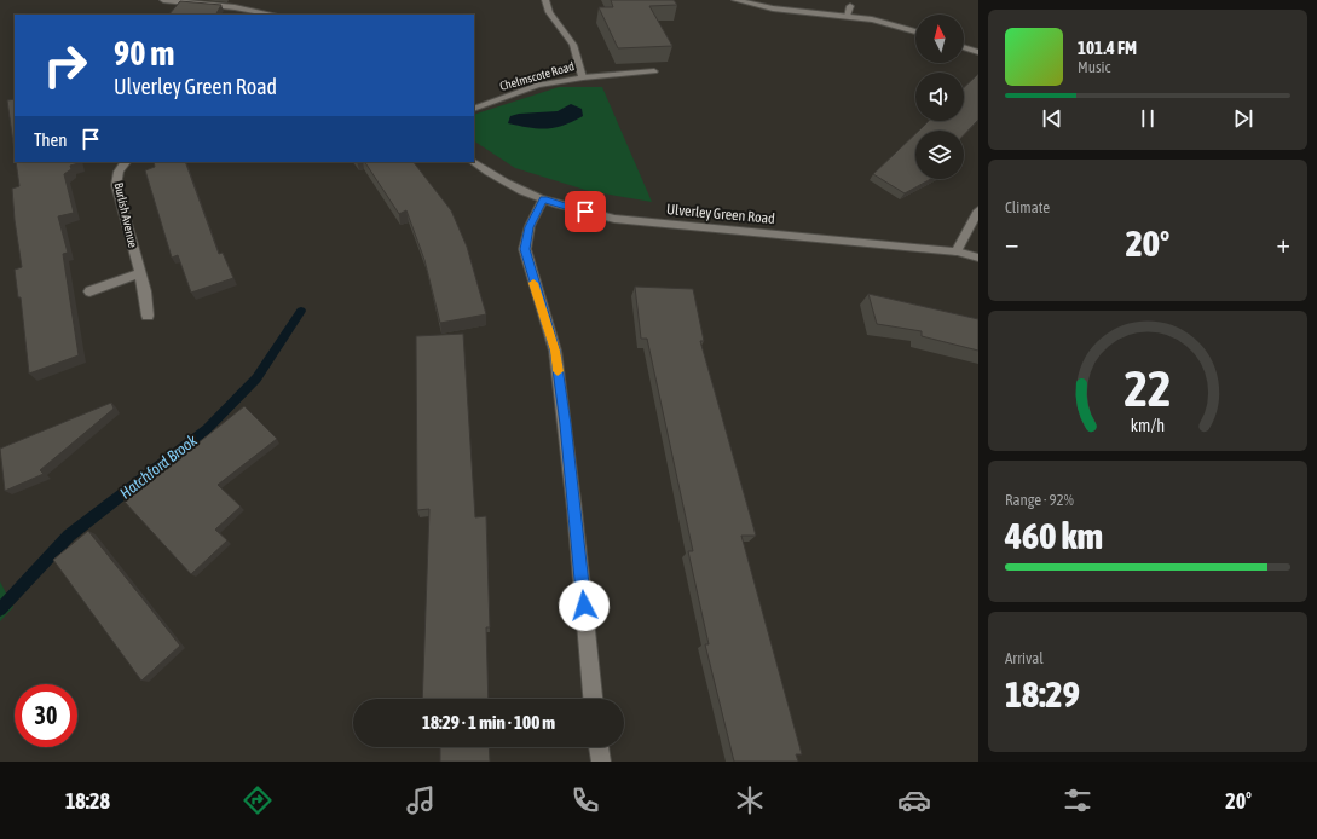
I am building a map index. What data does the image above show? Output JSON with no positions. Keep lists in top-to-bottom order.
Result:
{
  "streets": {
    "street": ["Chelmscote Road", "Ulverley Green Road", "Burlish Avenue"]
  },
  "water": ["Hatchford Brook"],
  "north": "top",
  "page": {
    "turn": ["90 m", "Ulverley Green Road"],
    "song": ["101.4 FM", "Music"],
    "then": "Then",
    "tile": [
      "Climate",
      ["Range · 92%", "460 km"],
      ["Arrival", "18:29"]
    ],
    "heat": ["−", "20°", "+"],
    "limit": "30",
    "trip": "18:29 · 1 min · 100 m",
    "tabs": ["18:28", "20°"],
    "gauge": ["22", "km/h"]
  }
}
